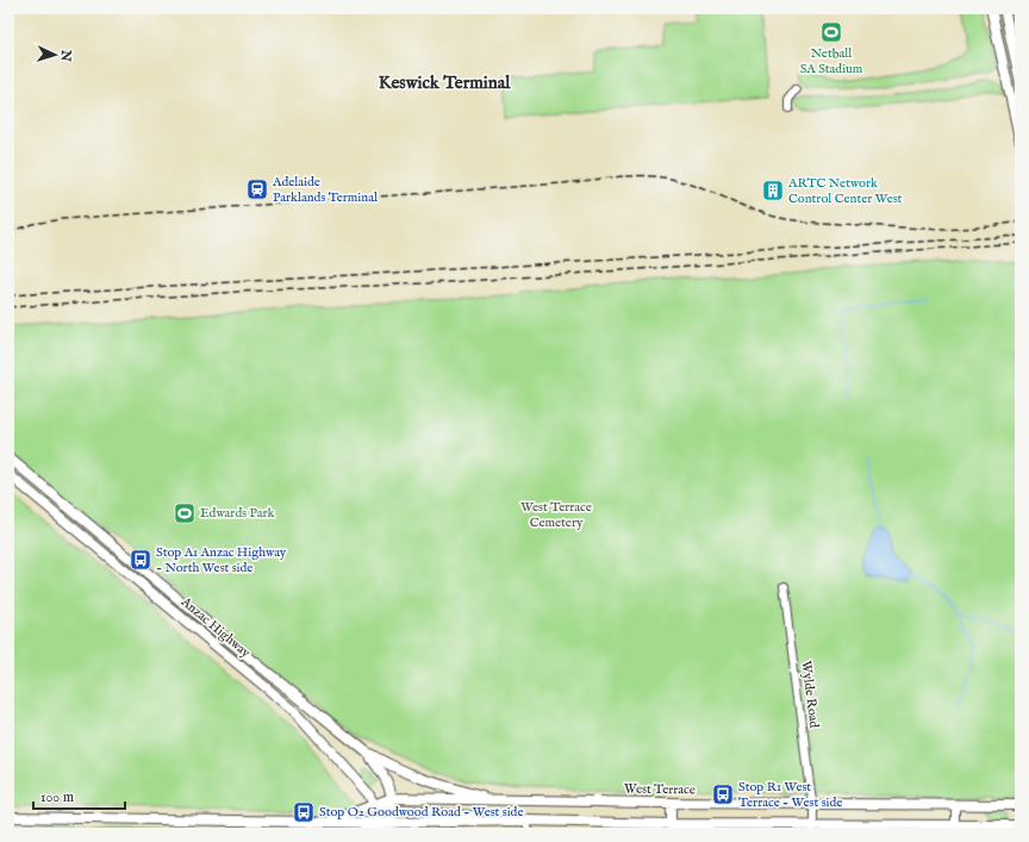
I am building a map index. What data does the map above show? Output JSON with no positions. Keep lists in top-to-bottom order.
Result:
{
  "streets": {
    "main road": ["Anzac Highway", "West Terrace"],
    "street": ["Wylde Road"]
  },
  "crossings": [
    ["Anzac Highway", "West Terrace"],
    ["Wylde Road", "West Terrace"]
  ],
  "districts": ["Keswick Terminal"],
  "parks": ["West Terrace Cemetery"],
  "places": {
    "sports": ["Netball SA Stadium", "Edwards Park"],
    "station": ["Adelaide Parklands Terminal"],
    "building": ["ARTC Network Control Center West"],
    "bus stop": ["Stop A1 Anzac Highway - North West side", "Stop R1 West Terrace - West side", "Stop O2 Goodwood Road - West side"]
  },
  "scale_bar": "100 m",
  "north": "right"
}
